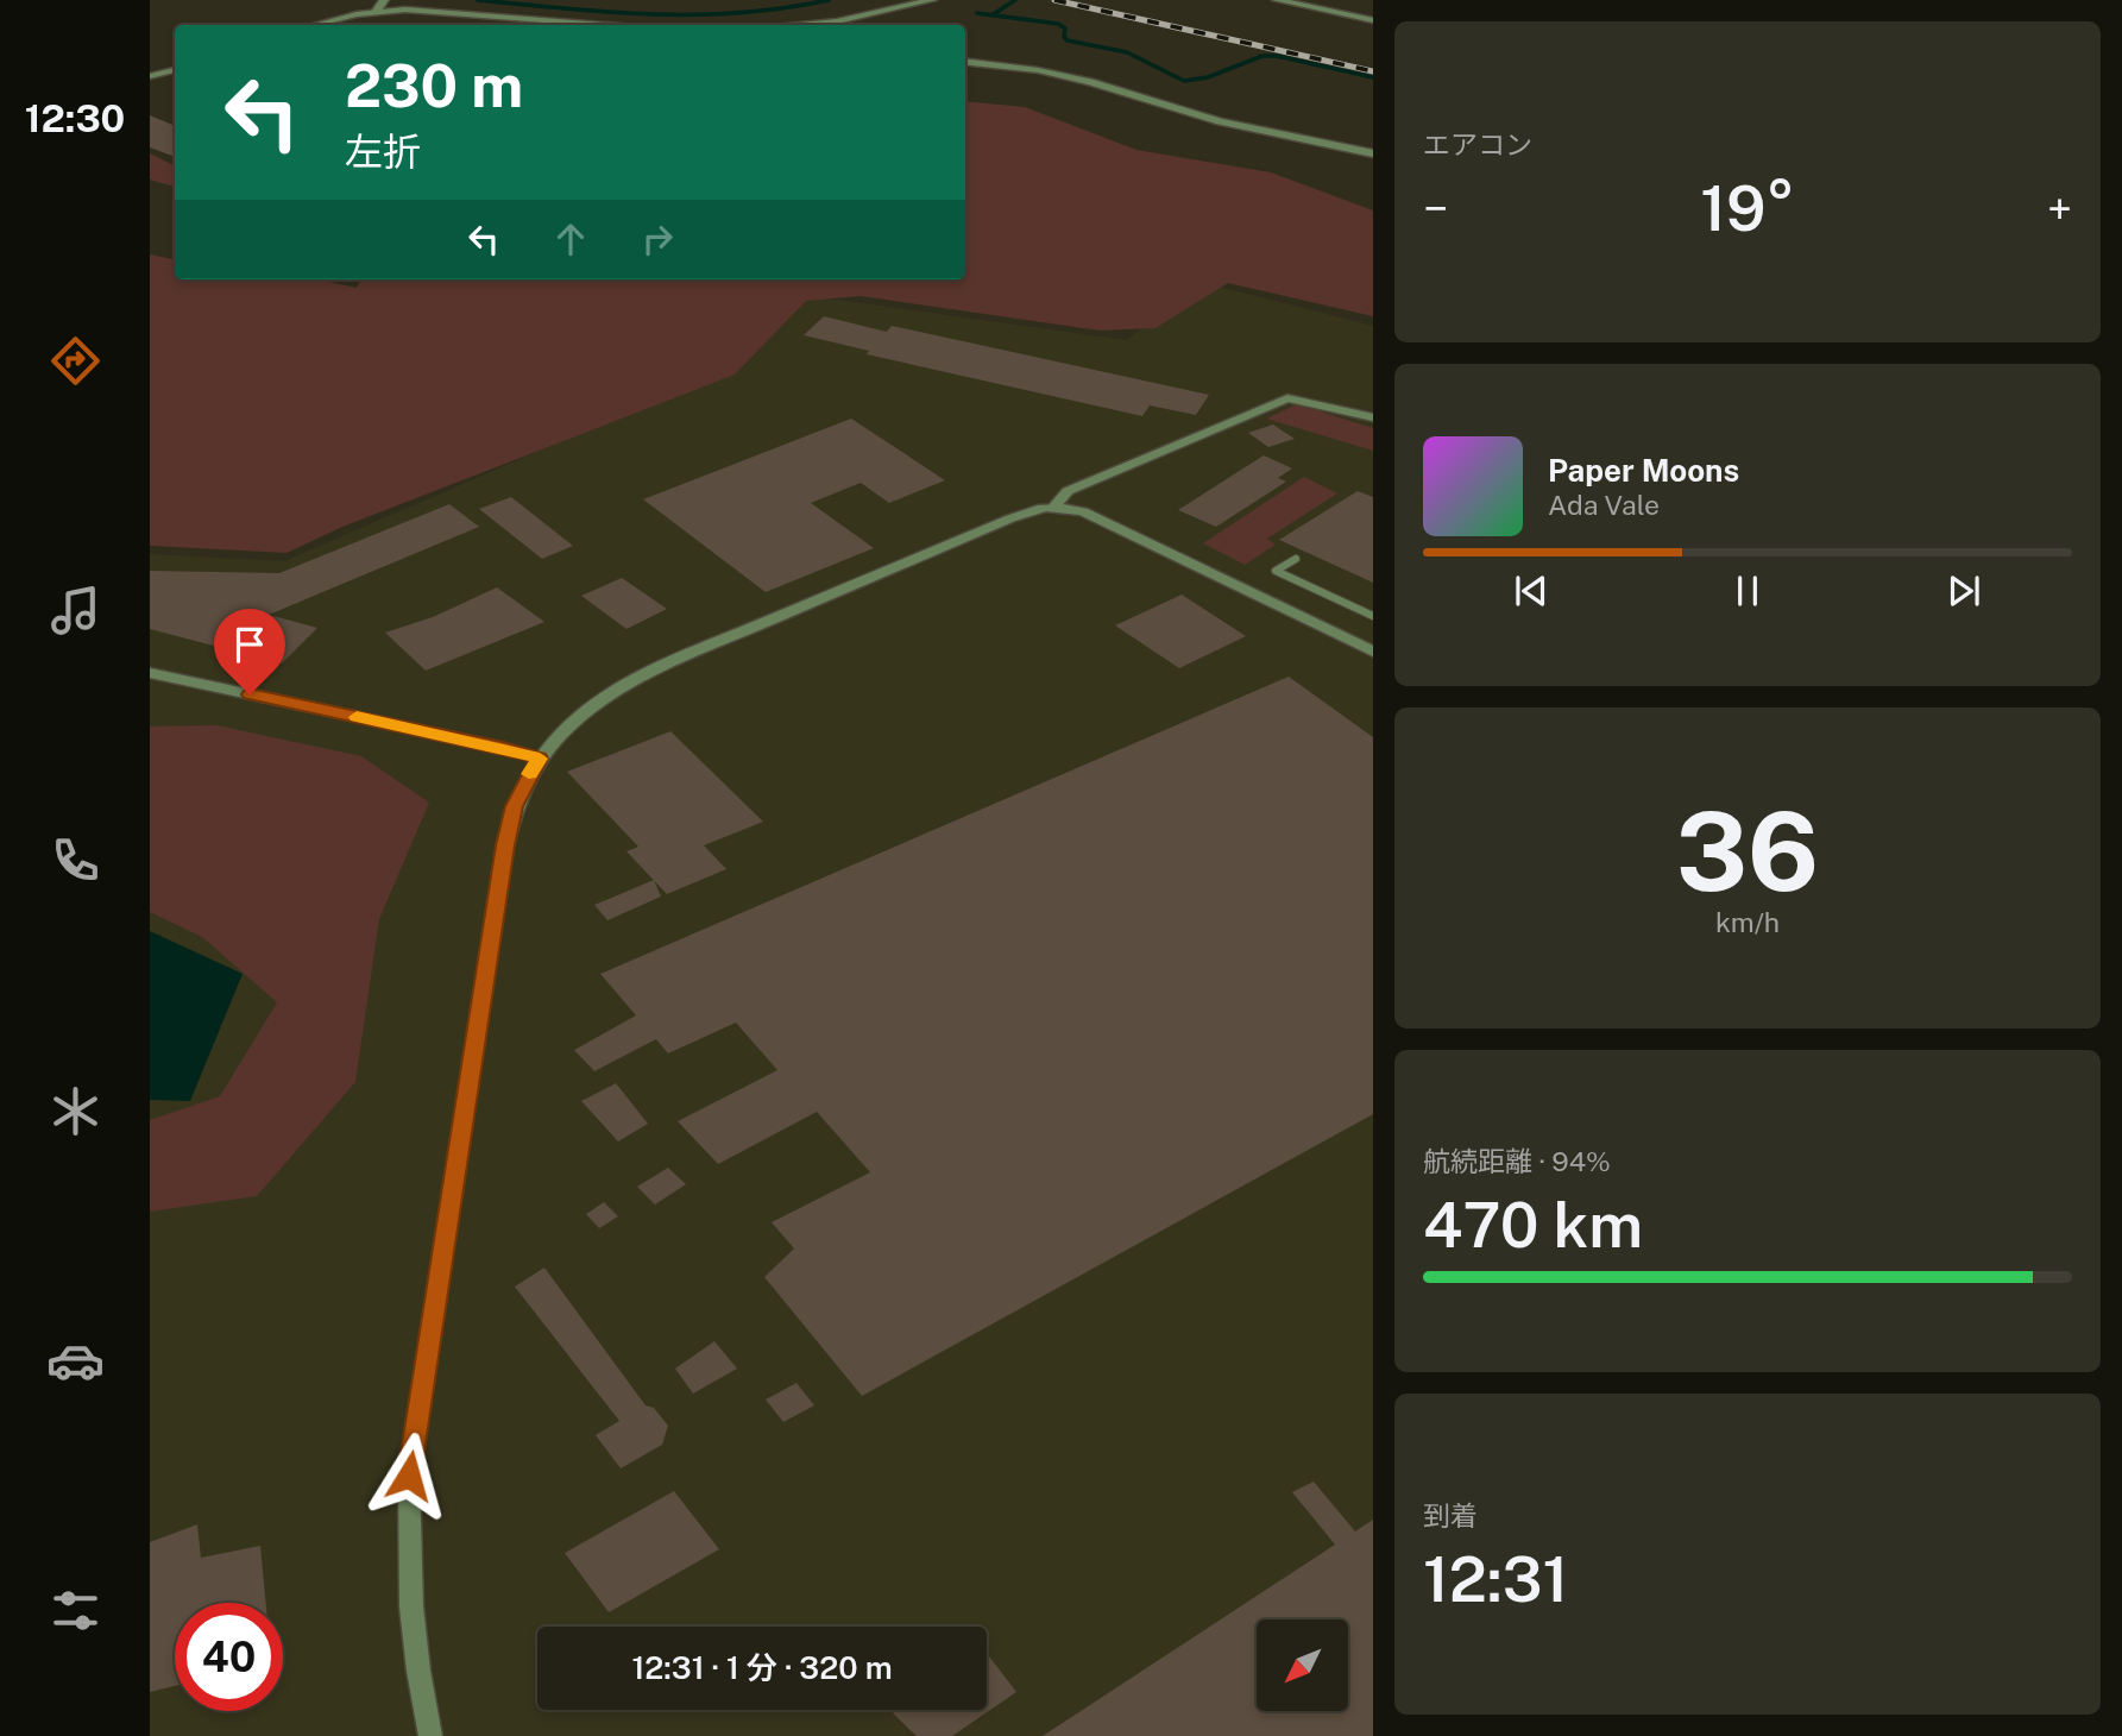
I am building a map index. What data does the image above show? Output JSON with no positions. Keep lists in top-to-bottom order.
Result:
{
  "north": "bottom left",
  "page": {
    "tabs": "12:30",
    "tile": [
      "エアコン",
      ["36", "km/h"],
      ["航続距離 · 94%", "470 km"],
      ["到着", "12:31"]
    ],
    "turn": ["230 m", "左折"],
    "heat": ["−", "19°", "+"],
    "song": ["Paper Moons", "Ada Vale"],
    "limit": "40",
    "trip": "12:31 · 1 分 · 320 m"
  }
}
